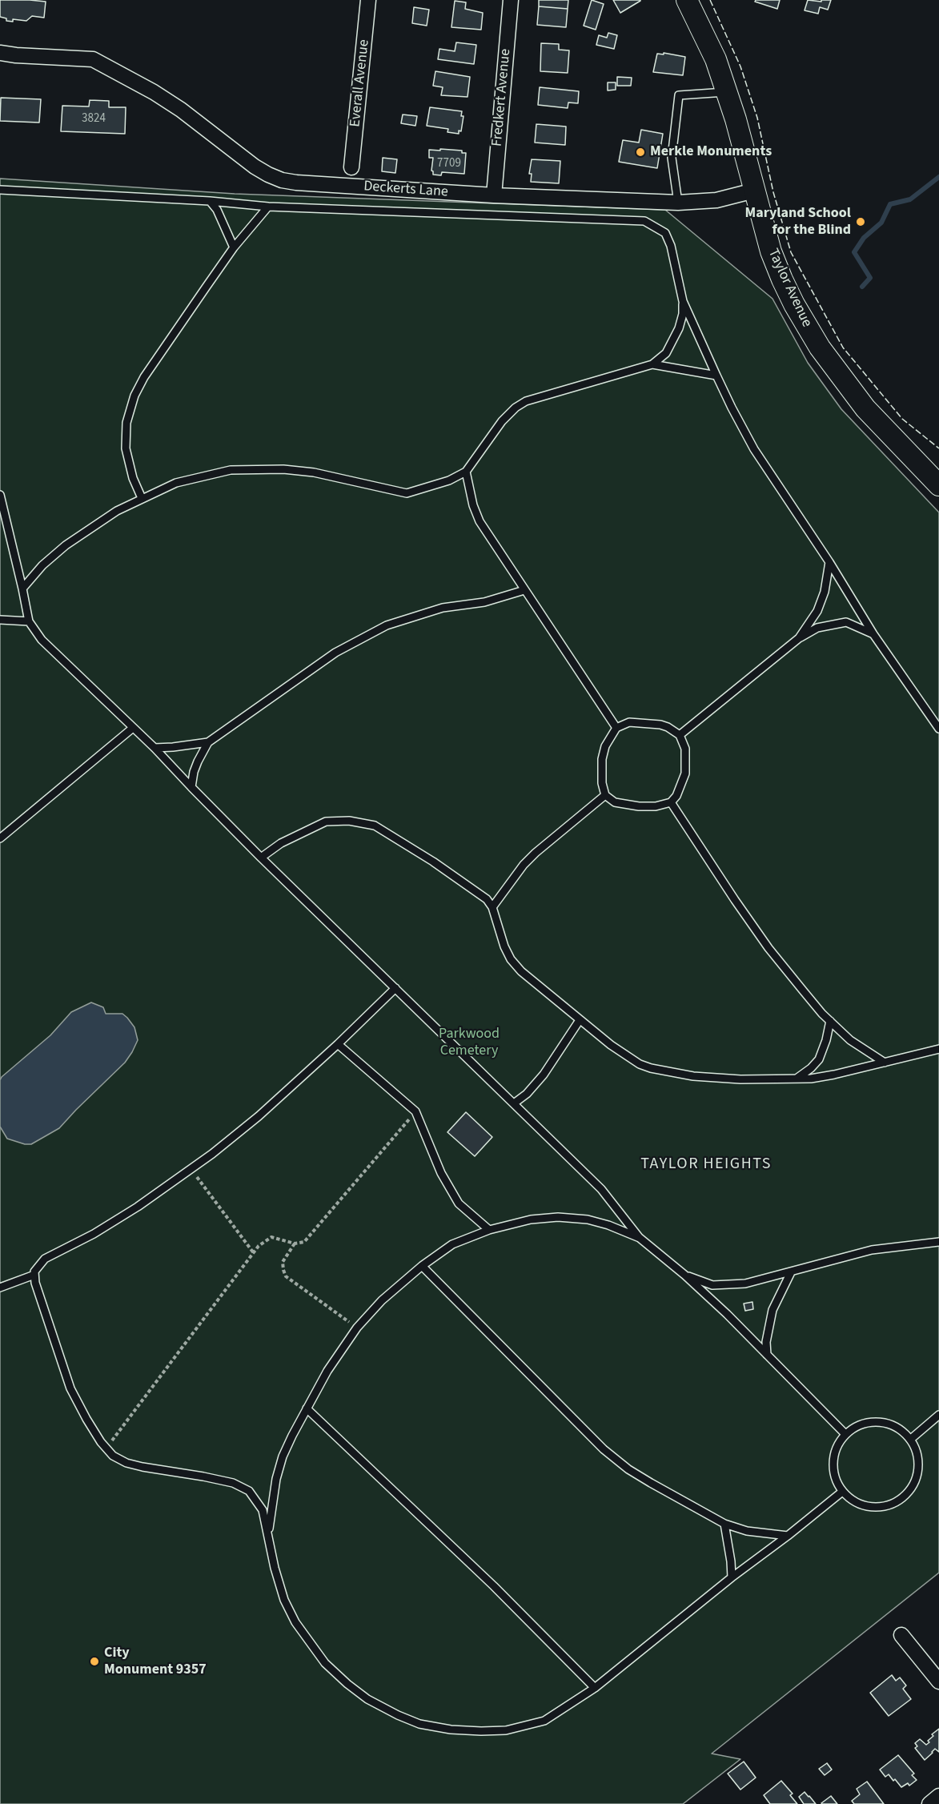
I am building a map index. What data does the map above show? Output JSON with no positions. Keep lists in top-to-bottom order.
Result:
{
  "streets": {
    "main road": ["Taylor Avenue"],
    "street": ["Everall Avenue", "Fredkert Avenue", "Deckerts Lane"]
  },
  "crossings": [
    ["Fredkert Avenue", "Deckerts Lane"],
    ["Deckerts Lane", "Taylor Avenue"]
  ],
  "districts": ["TAYLOR HEIGHTS"],
  "parks": ["Parkwood Cemetery"],
  "places": ["Merkle Monuments", "Maryland School for the Blind", "City Monument 9357"],
  "house_numbers": ["3824", "7709"]
}
